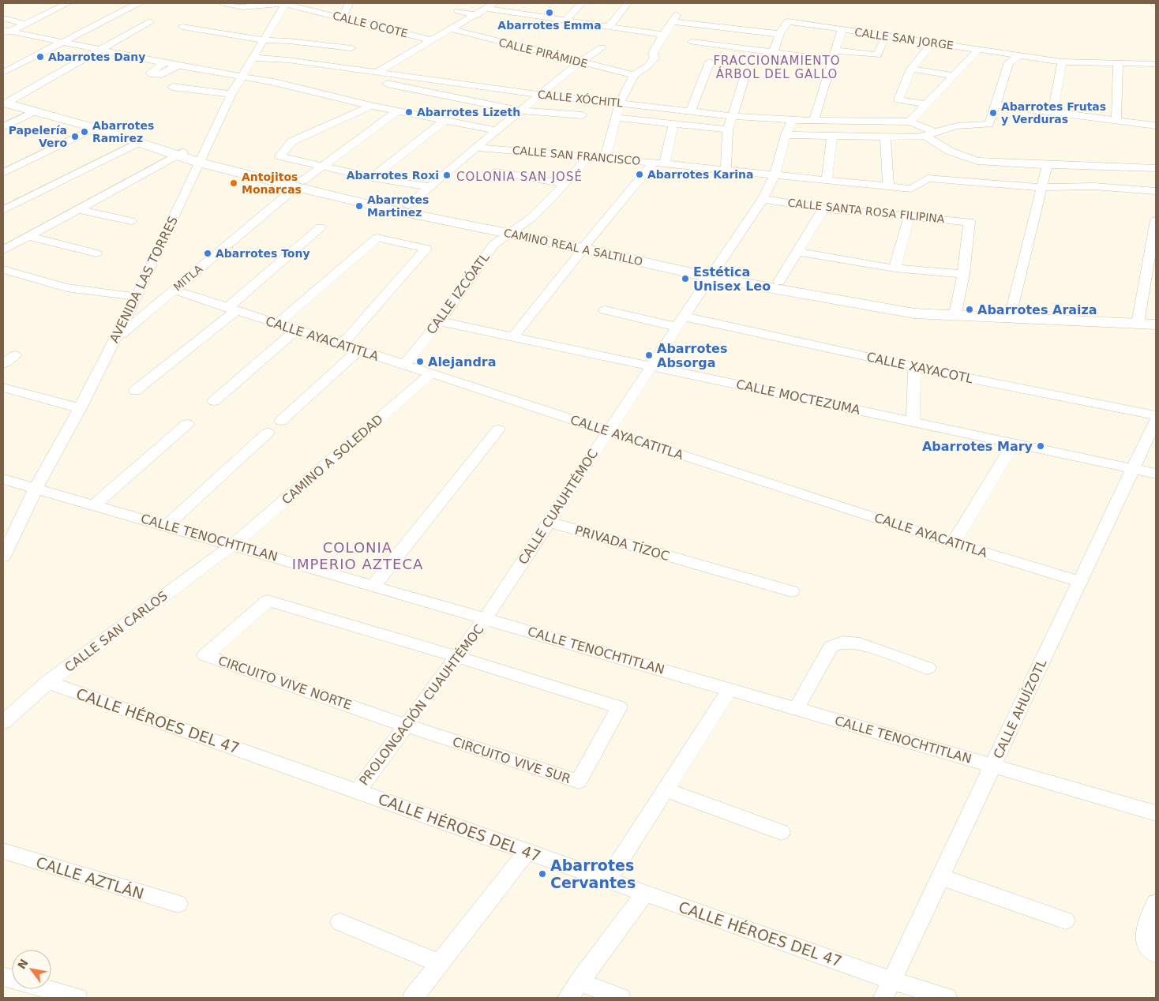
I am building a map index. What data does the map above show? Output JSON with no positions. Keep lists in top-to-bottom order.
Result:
{
  "streets": {
    "street": [
      "CALLE OCOTE",
      "CALLE SAN JORGE",
      "CALLE PIRÁMIDE",
      "CALLE XÓCHITL",
      "CALLE SAN FRANCISCO",
      "CALLE SANTA ROSA FILIPINA",
      "CAMINO REAL A SALTILLO",
      "MITLA",
      "AVENIDA LAS TORRES",
      "CALLE IZCÓATL",
      "CALLE AYACATITLA",
      "CALLE XAYACOTL",
      "CALLE MOCTEZUMA",
      "CAMINO A SOLEDAD",
      "CALLE CUAUHTÉMOC",
      "CALLE TENOCHTITLAN",
      "PRIVADA TÍZOC",
      "CALLE SAN CARLOS",
      "CIRCUITO VIVE NORTE",
      "PROLONGACIÓN CUAUHTÉMOC",
      "CALLE AHUÍZOTL",
      "CALLE HÉROES DEL 47",
      "CIRCUITO VIVE SUR",
      "CALLE AZTLÁN"
    ]
  },
  "crossings": [
    ["CALLE OCOTE", "AVENIDA LAS TORRES"],
    ["CALLE XÓCHITL", "AVENIDA LAS TORRES"],
    ["CALLE XÓCHITL", "CALLE CUAUHTÉMOC"],
    ["CALLE SAN FRANCISCO", "CALLE IZCÓATL"],
    ["CALLE SAN FRANCISCO", "CALLE CUAUHTÉMOC"],
    ["CALLE SANTA ROSA FILIPINA", "CALLE CUAUHTÉMOC"],
    ["CAMINO REAL A SALTILLO", "MITLA"],
    ["CAMINO REAL A SALTILLO", "AVENIDA LAS TORRES"],
    ["CAMINO REAL A SALTILLO", "CALLE IZCÓATL"],
    ["CAMINO REAL A SALTILLO", "CALLE CUAUHTÉMOC"],
    ["MITLA", "AVENIDA LAS TORRES"],
    ["MITLA", "CALLE AYACATITLA"],
    ["AVENIDA LAS TORRES", "CALLE TENOCHTITLAN"],
    ["CALLE IZCÓATL", "CALLE AYACATITLA"],
    ["CALLE IZCÓATL", "CALLE MOCTEZUMA"],
    ["CALLE AYACATITLA", "CAMINO A SOLEDAD"],
    ["CALLE AYACATITLA", "CALLE CUAUHTÉMOC"],
    ["CALLE AYACATITLA", "CALLE AHUÍZOTL"],
    ["CALLE XAYACOTL", "CALLE CUAUHTÉMOC"],
    ["CALLE MOCTEZUMA", "CALLE CUAUHTÉMOC"],
    ["CALLE MOCTEZUMA", "CALLE AHUÍZOTL"],
    ["CAMINO A SOLEDAD", "CALLE TENOCHTITLAN"],
    ["CAMINO A SOLEDAD", "CALLE SAN CARLOS"],
    ["CALLE CUAUHTÉMOC", "CALLE TENOCHTITLAN"],
    ["CALLE CUAUHTÉMOC", "PRIVADA TÍZOC"],
    ["CALLE CUAUHTÉMOC", "PROLONGACIÓN CUAUHTÉMOC"],
    ["CALLE TENOCHTITLAN", "CALLE SAN CARLOS"],
    ["CALLE TENOCHTITLAN", "PROLONGACIÓN CUAUHTÉMOC"],
    ["CALLE TENOCHTITLAN", "CALLE AHUÍZOTL"],
    ["CALLE SAN CARLOS", "CALLE HÉROES DEL 47"],
    ["CIRCUITO VIVE NORTE", "PROLONGACIÓN CUAUHTÉMOC"],
    ["CIRCUITO VIVE NORTE", "CIRCUITO VIVE SUR"],
    ["PROLONGACIÓN CUAUHTÉMOC", "CALLE HÉROES DEL 47"],
    ["PROLONGACIÓN CUAUHTÉMOC", "CIRCUITO VIVE SUR"],
    ["CALLE AHUÍZOTL", "CALLE HÉROES DEL 47"]
  ],
  "districts": ["FRACCIONAMIENTO ÁRBOL DEL GALLO", "COLONIA SAN JOSÉ", "COLONIA IMPERIO AZTECA"],
  "places": [
    "Abarrotes Emma",
    "Abarrotes Dany",
    "Abarrotes Lizeth",
    "Abarrotes Frutas y Verduras",
    "Abarrotes Ramirez",
    "Papelería Vero",
    "Abarrotes Karina",
    "Abarrotes Roxi",
    "Antojitos Monarcas",
    "Abarrotes Martinez",
    "Abarrotes Tony",
    "Estética Unisex Leo",
    "Abarrotes Araiza",
    "Abarrotes Absorga",
    "Alejandra",
    "Abarrotes Mary",
    "Abarrotes Cervantes"
  ],
  "north": "top left"
}
